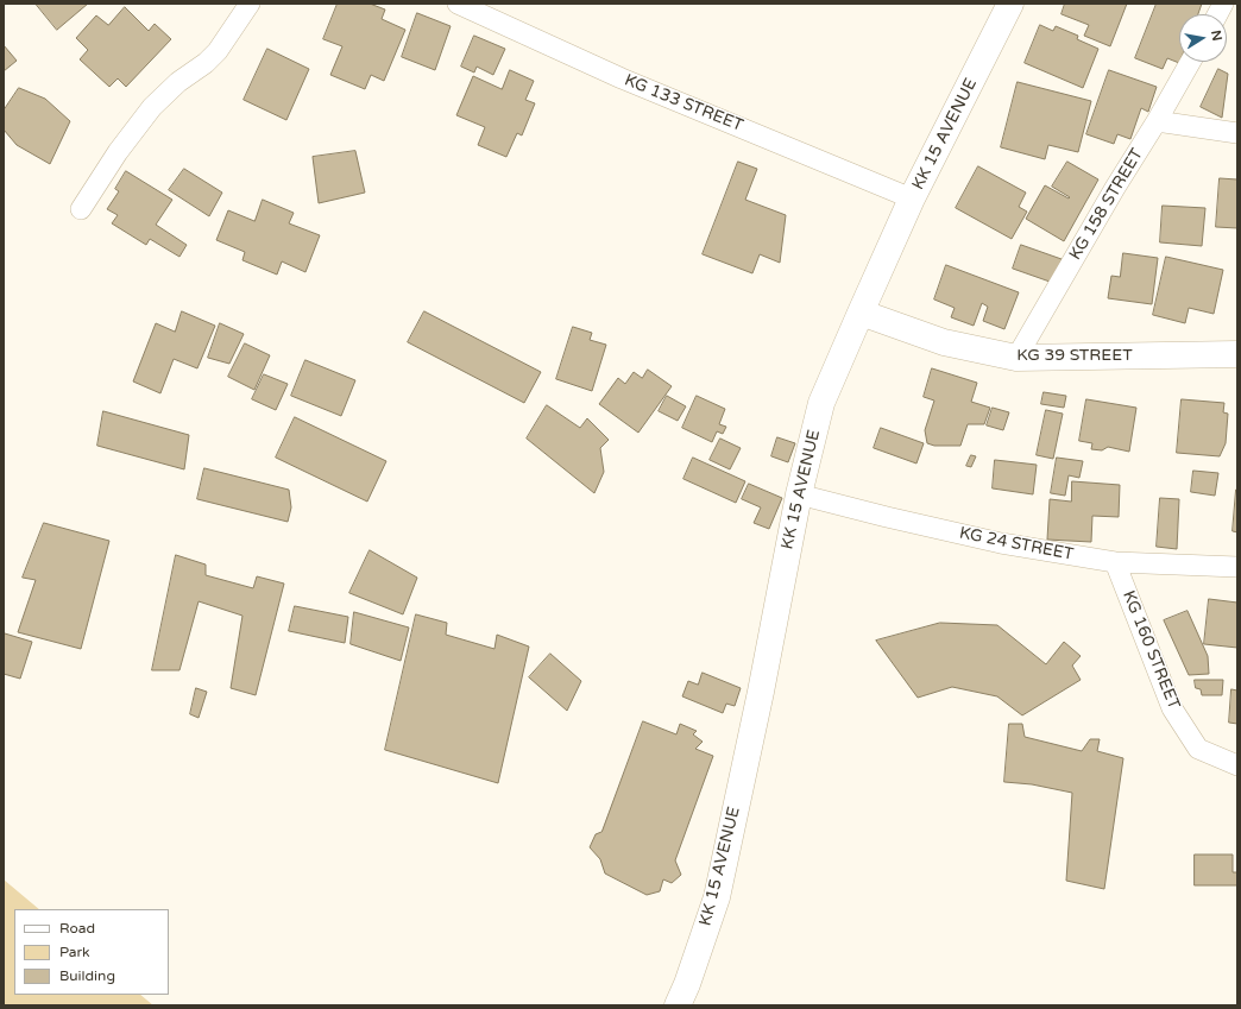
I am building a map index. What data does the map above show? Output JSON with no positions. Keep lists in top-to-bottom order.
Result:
{
  "streets": {
    "street": [
      "KG 133 STREET",
      "KK 15 AVENUE",
      "KG 158 STREET",
      "KG 39 STREET",
      "KG 24 STREET",
      "KG 160 STREET"
    ]
  },
  "crossings": [
    ["KG 133 STREET", "KK 15 AVENUE"],
    ["KK 15 AVENUE", "KG 39 STREET"],
    ["KK 15 AVENUE", "KG 24 STREET"],
    ["KG 158 STREET", "KG 39 STREET"],
    ["KG 24 STREET", "KG 160 STREET"]
  ],
  "legend": ["Road", "Park", "Building"],
  "north": "right"
}
